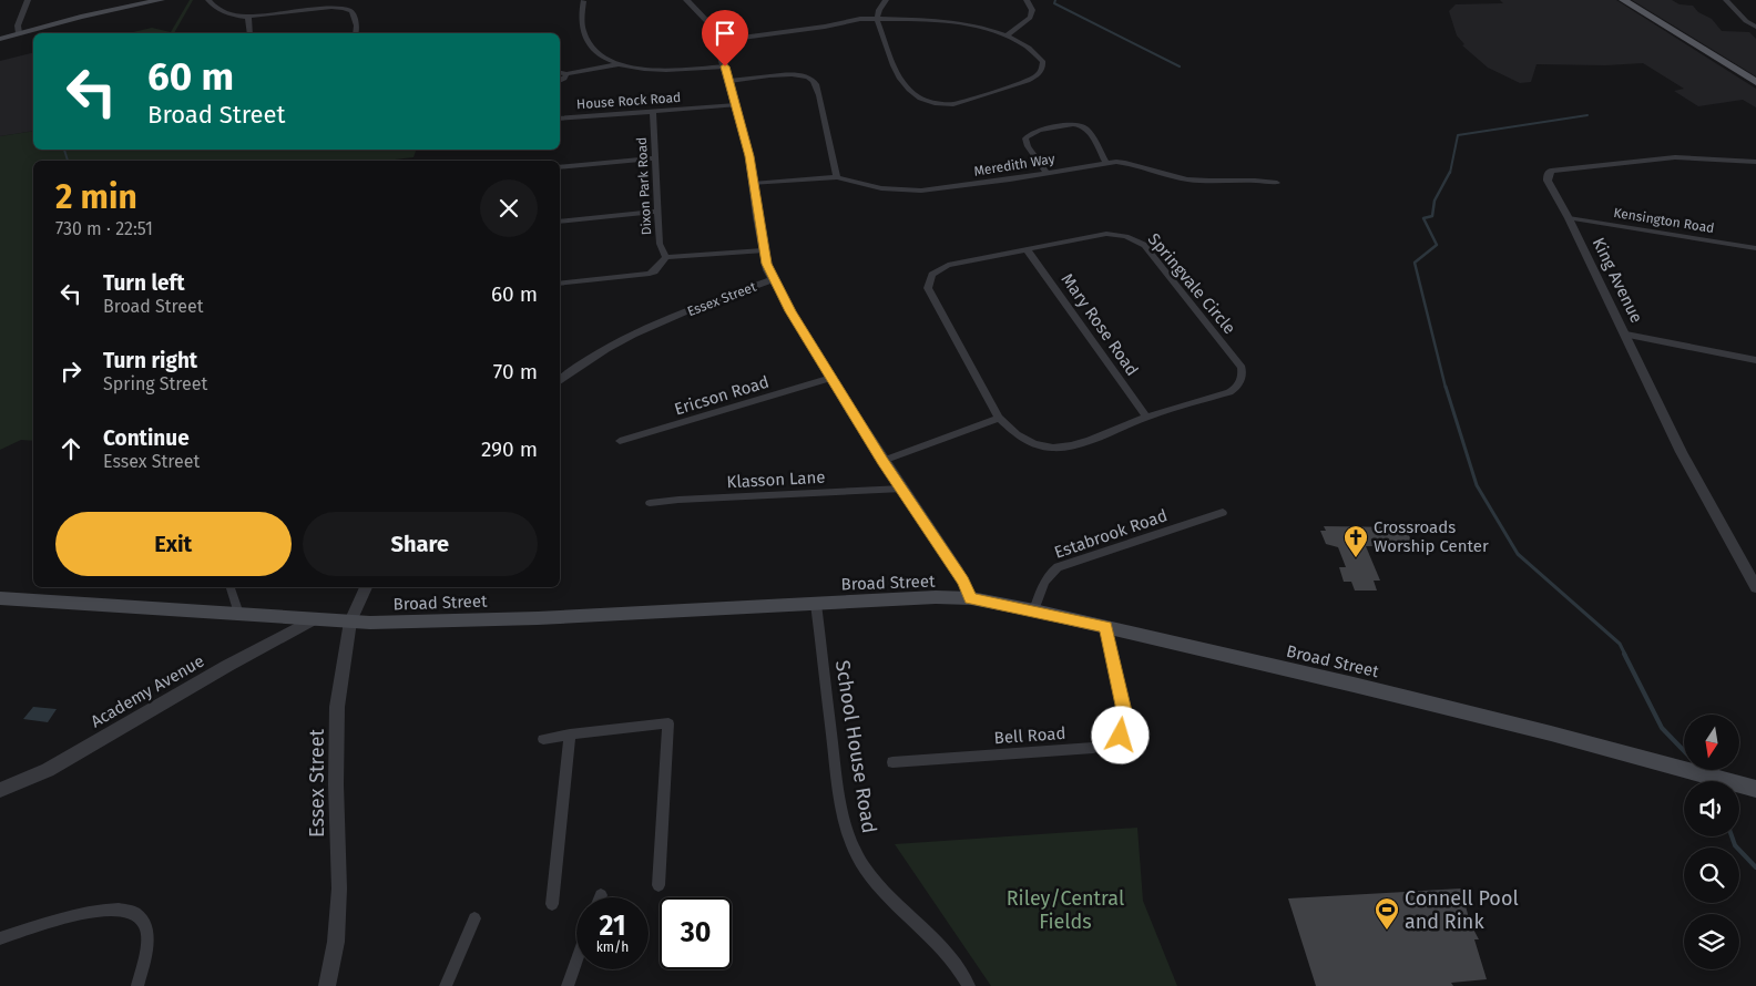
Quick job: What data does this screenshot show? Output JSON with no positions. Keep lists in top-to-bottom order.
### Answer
{
  "streets": {
    "main road": ["Broad Street"],
    "street": [
      "House Rock Road",
      "Meredith Way",
      "Dixon Park Road",
      "Kensington Road",
      "King Avenue",
      "Springvale Circle",
      "Essex Street",
      "Mary Rose Road",
      "Ericson Road",
      "Klasson Lane",
      "Estabrook Road",
      "Academy Avenue",
      "Bell Road",
      "School House Road"
    ]
  },
  "crossings": [
    ["House Rock Road", "Dixon Park Road"],
    ["House Rock Road", "Essex Street"],
    ["Meredith Way", "Essex Street"],
    ["Kensington Road", "King Avenue"],
    ["Springvale Circle", "Mary Rose Road"],
    ["Essex Street", "Broad Street"],
    ["Estabrook Road", "Broad Street"],
    ["Broad Street", "Academy Avenue"],
    ["Broad Street", "Bell Road"],
    ["Broad Street", "School House Road"]
  ],
  "parks": ["Riley/Central Fields"],
  "places": {
    "church": ["Crossroads Worship Center"],
    "sports": ["Connell Pool and Rink"]
  },
  "north": "bottom",
  "page": {
    "turn": ["60 m", "Broad Street"],
    "heading": ["2 min", "730 m · 22:51"],
    "list": [
      {
        "name": "Turn left",
        "note": "Broad Street",
        "value": "60 m"
      },
      {
        "name": "Turn right",
        "note": "Spring Street",
        "value": "70 m"
      },
      {
        "name": "Continue",
        "note": "Essex Street",
        "value": "290 m"
      }
    ],
    "buttons": ["Exit", "Share"],
    "speed": "21 km/h",
    "limit": "30"
  }
}
